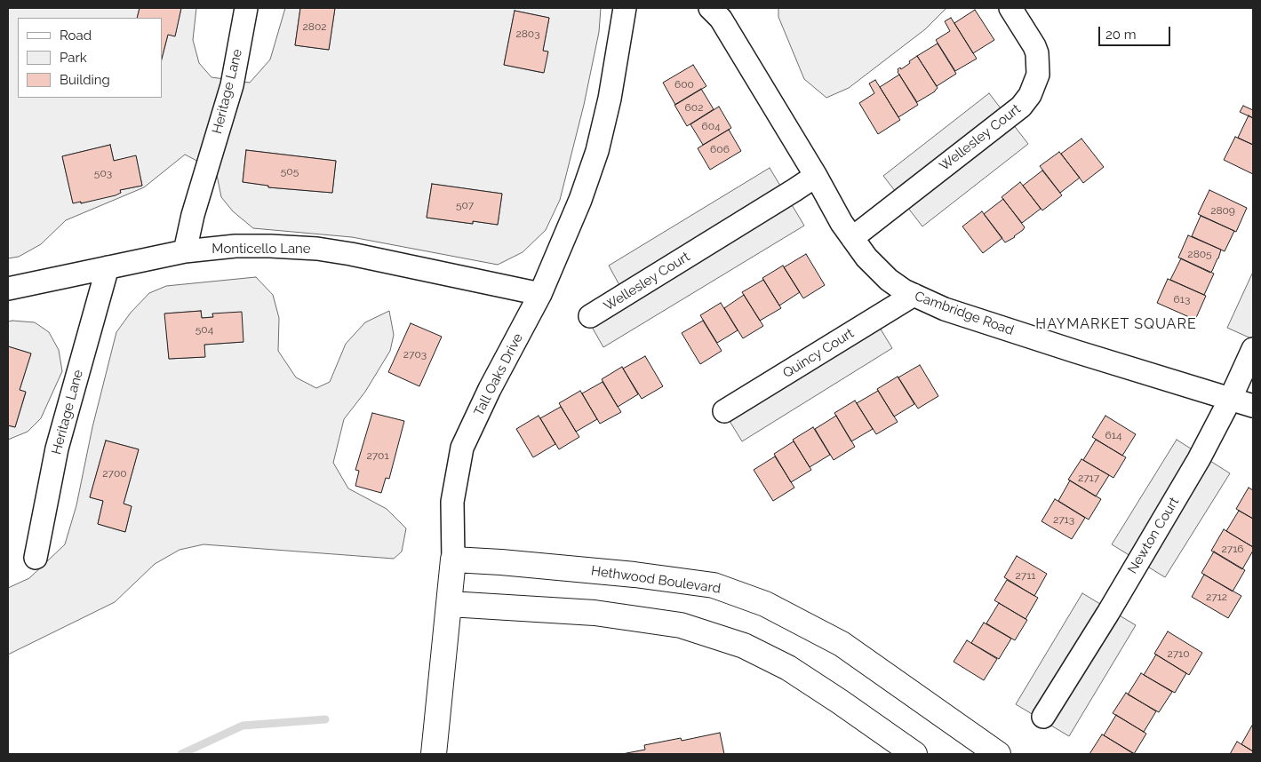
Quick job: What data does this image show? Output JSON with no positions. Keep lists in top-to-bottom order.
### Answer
{
  "streets": {
    "street": [
      "Heritage Lane",
      "Wellesley Court",
      "Monticello Lane",
      "Cambridge Road",
      "Quincy Court",
      "Tall Oaks Drive",
      "Newton Court",
      "Hethwood Boulevard"
    ]
  },
  "crossings": [
    ["Heritage Lane", "Monticello Lane"],
    ["Wellesley Court", "Cambridge Road"],
    ["Monticello Lane", "Tall Oaks Drive"],
    ["Cambridge Road", "Quincy Court"],
    ["Cambridge Road", "Newton Court"],
    ["Tall Oaks Drive", "Hethwood Boulevard"]
  ],
  "districts": ["HAYMARKET SQUARE"],
  "house_numbers": [
    "2802",
    "2803",
    "600",
    "602",
    "604",
    "606",
    "505",
    "503",
    "507",
    "2809",
    "2805",
    "613",
    "504",
    "2703",
    "614",
    "2701",
    "2700",
    "2717",
    "2713",
    "2716",
    "2711",
    "2712",
    "2710"
  ],
  "legend": ["Road", "Park", "Building"],
  "scale_bar": "20 m"
}
